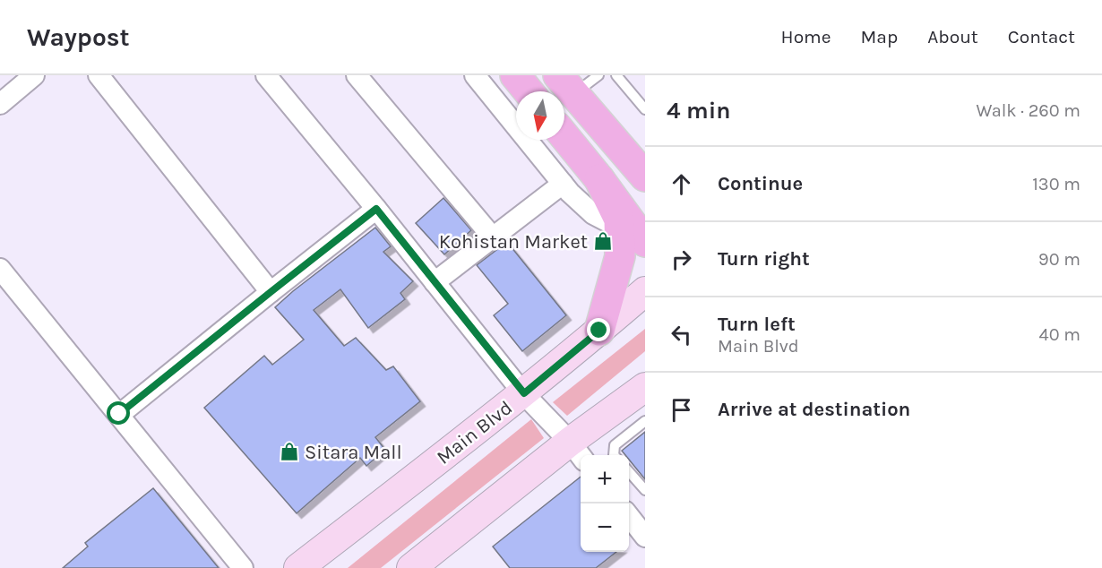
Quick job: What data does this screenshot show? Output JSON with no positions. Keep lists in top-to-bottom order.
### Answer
{
  "streets": {
    "main road": ["Main Blvd"]
  },
  "places": {
    "shop": ["Kohistan Market", "Sitara Mall"]
  },
  "north": "bottom",
  "page": {
    "header": "Waypost",
    "nav": [
      "Home",
      "Map",
      "About",
      "Contact"
    ],
    "heading": ["4 min", "Walk · 260 m"],
    "list": [
      ["Continue", "130 m"],
      ["Turn right", "90 m"],
      ["Turn left", "Main Blvd", "40 m"],
      "Arrive at destination"
    ],
    "map_buttons": ["+", "−"]
  }
}
